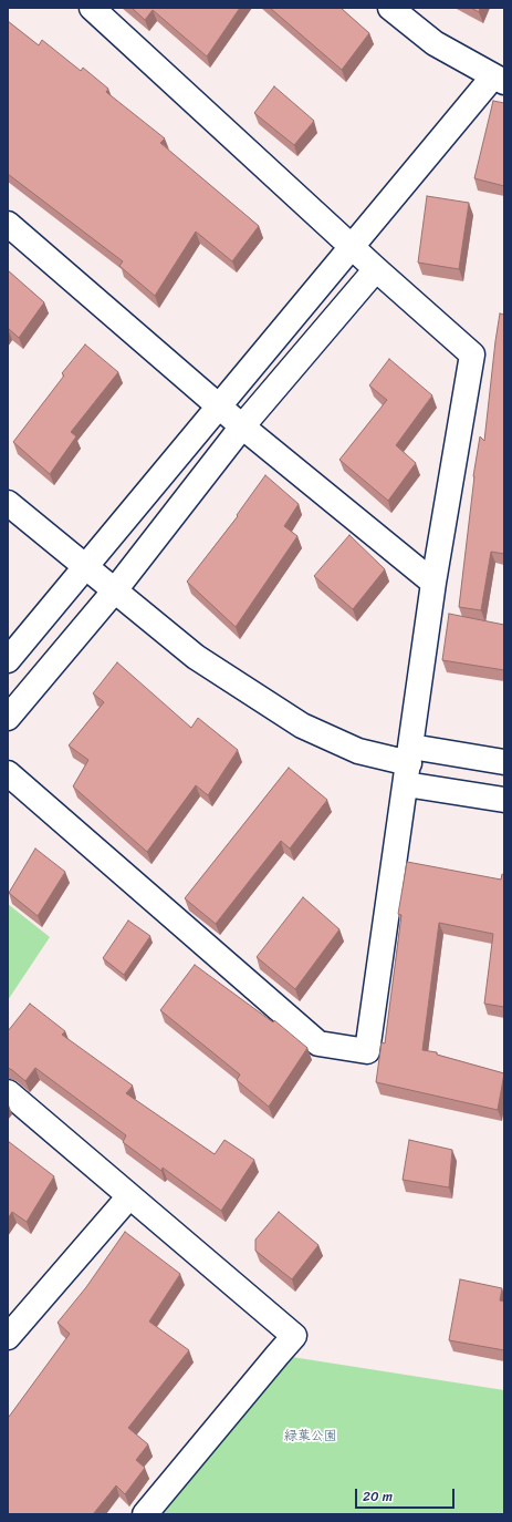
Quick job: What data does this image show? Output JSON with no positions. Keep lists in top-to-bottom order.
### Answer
{
  "parks": ["緑葉公園"],
  "scale_bar": "20 m"
}
